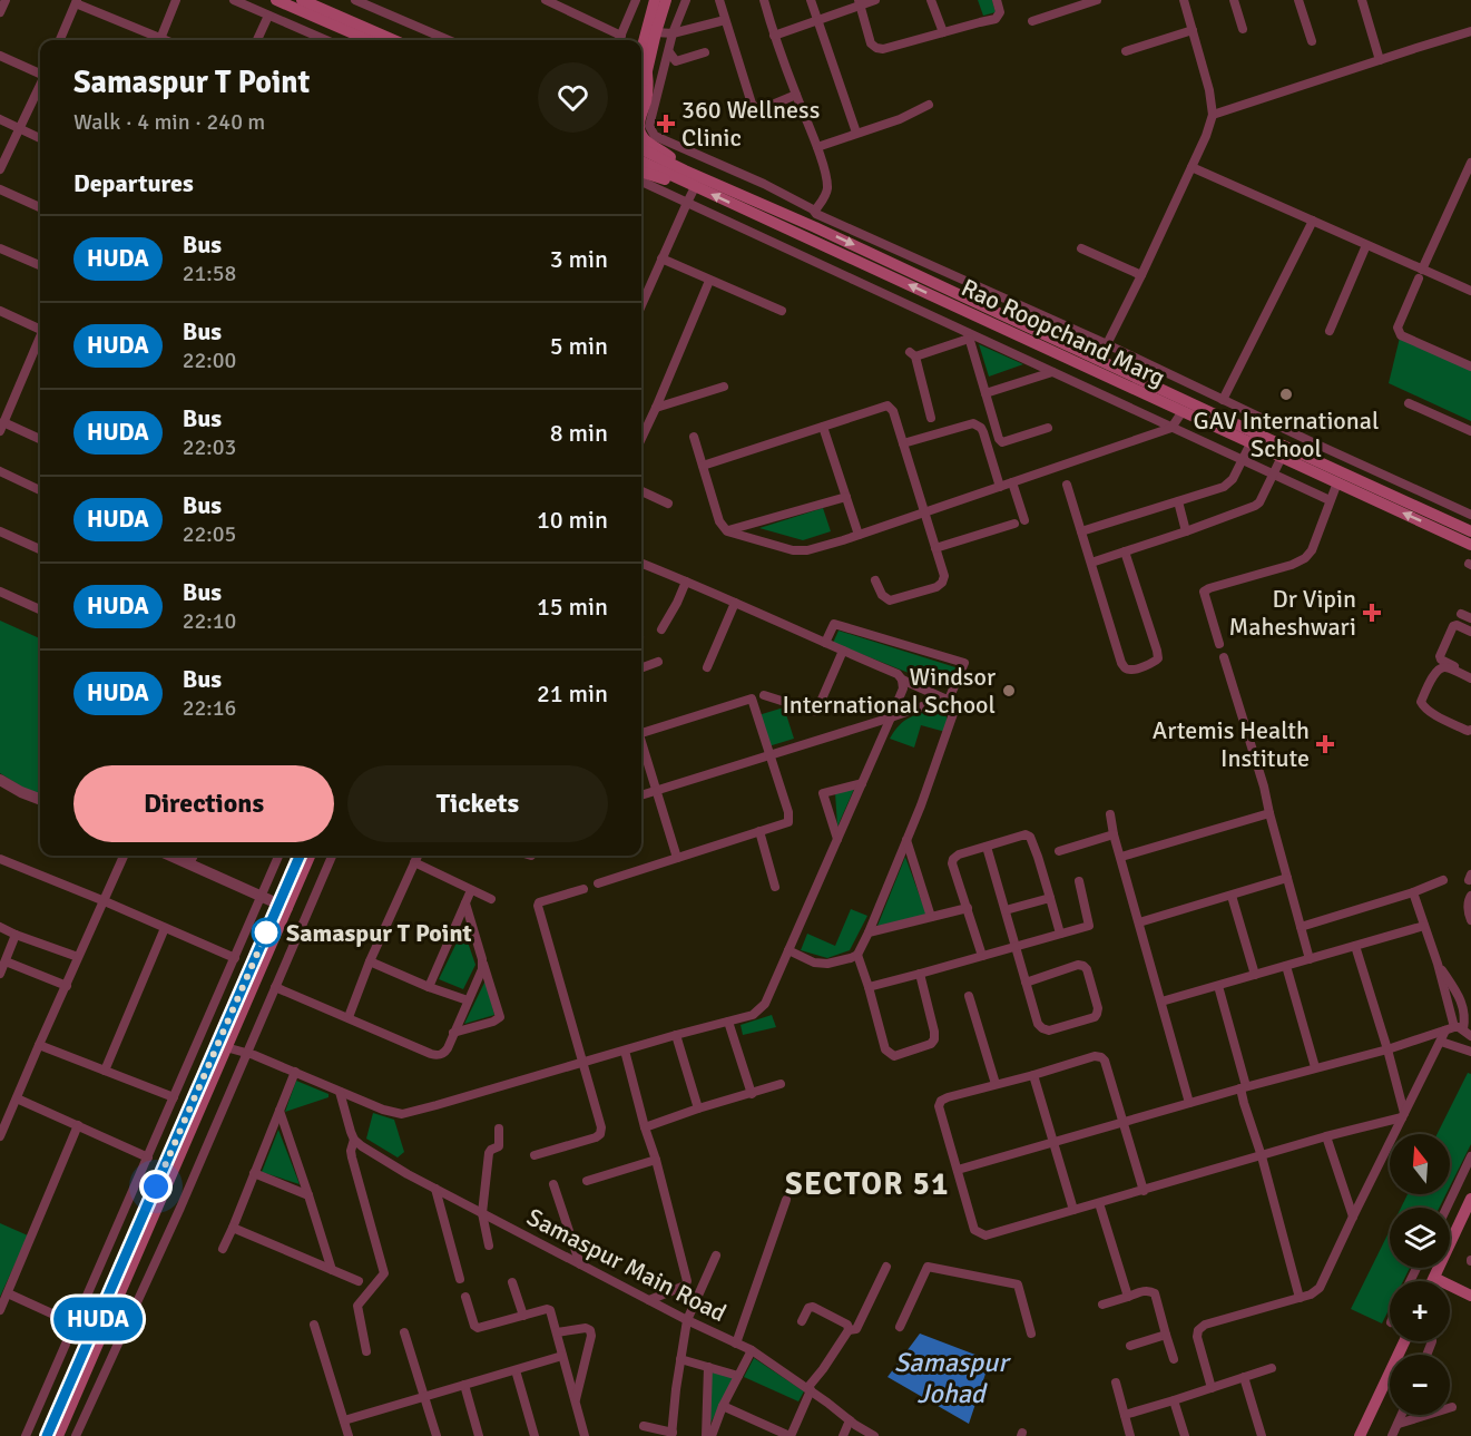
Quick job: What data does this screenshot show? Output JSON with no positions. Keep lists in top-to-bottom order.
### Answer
{
  "streets": {
    "main road": ["Rao Roopchand Marg"],
    "street": ["Samaspur Main Road"]
  },
  "districts": ["SECTOR 51"],
  "water": ["Samaspur Johad"],
  "places": {
    "health": ["360 Wellness Clinic", "Dr Vipin Maheshwari", "Artemis Health Institute"],
    "other": ["GAV International School", "Windsor International School", "Samaspur T Point"]
  },
  "lines": ["bus line HUDA"],
  "north": "top",
  "page": {
    "on_map": "HUDA",
    "heading": [
      ["Samaspur T Point", "Walk · 4 min · 240 m"],
      "Departures"
    ],
    "list": [
      {
        "mark": "HUDA",
        "name": "Bus",
        "note": "21:58",
        "value": "3 min"
      },
      {
        "mark": "HUDA",
        "name": "Bus",
        "note": "22:00",
        "value": "5 min"
      },
      {
        "mark": "HUDA",
        "name": "Bus",
        "note": "22:03",
        "value": "8 min"
      },
      {
        "mark": "HUDA",
        "name": "Bus",
        "note": "22:05",
        "value": "10 min"
      },
      {
        "mark": "HUDA",
        "name": "Bus",
        "note": "22:10",
        "value": "15 min"
      },
      {
        "mark": "HUDA",
        "name": "Bus",
        "note": "22:16",
        "value": "21 min"
      }
    ],
    "buttons": ["Directions", "Tickets"],
    "map_buttons": ["+", "−"]
  }
}
